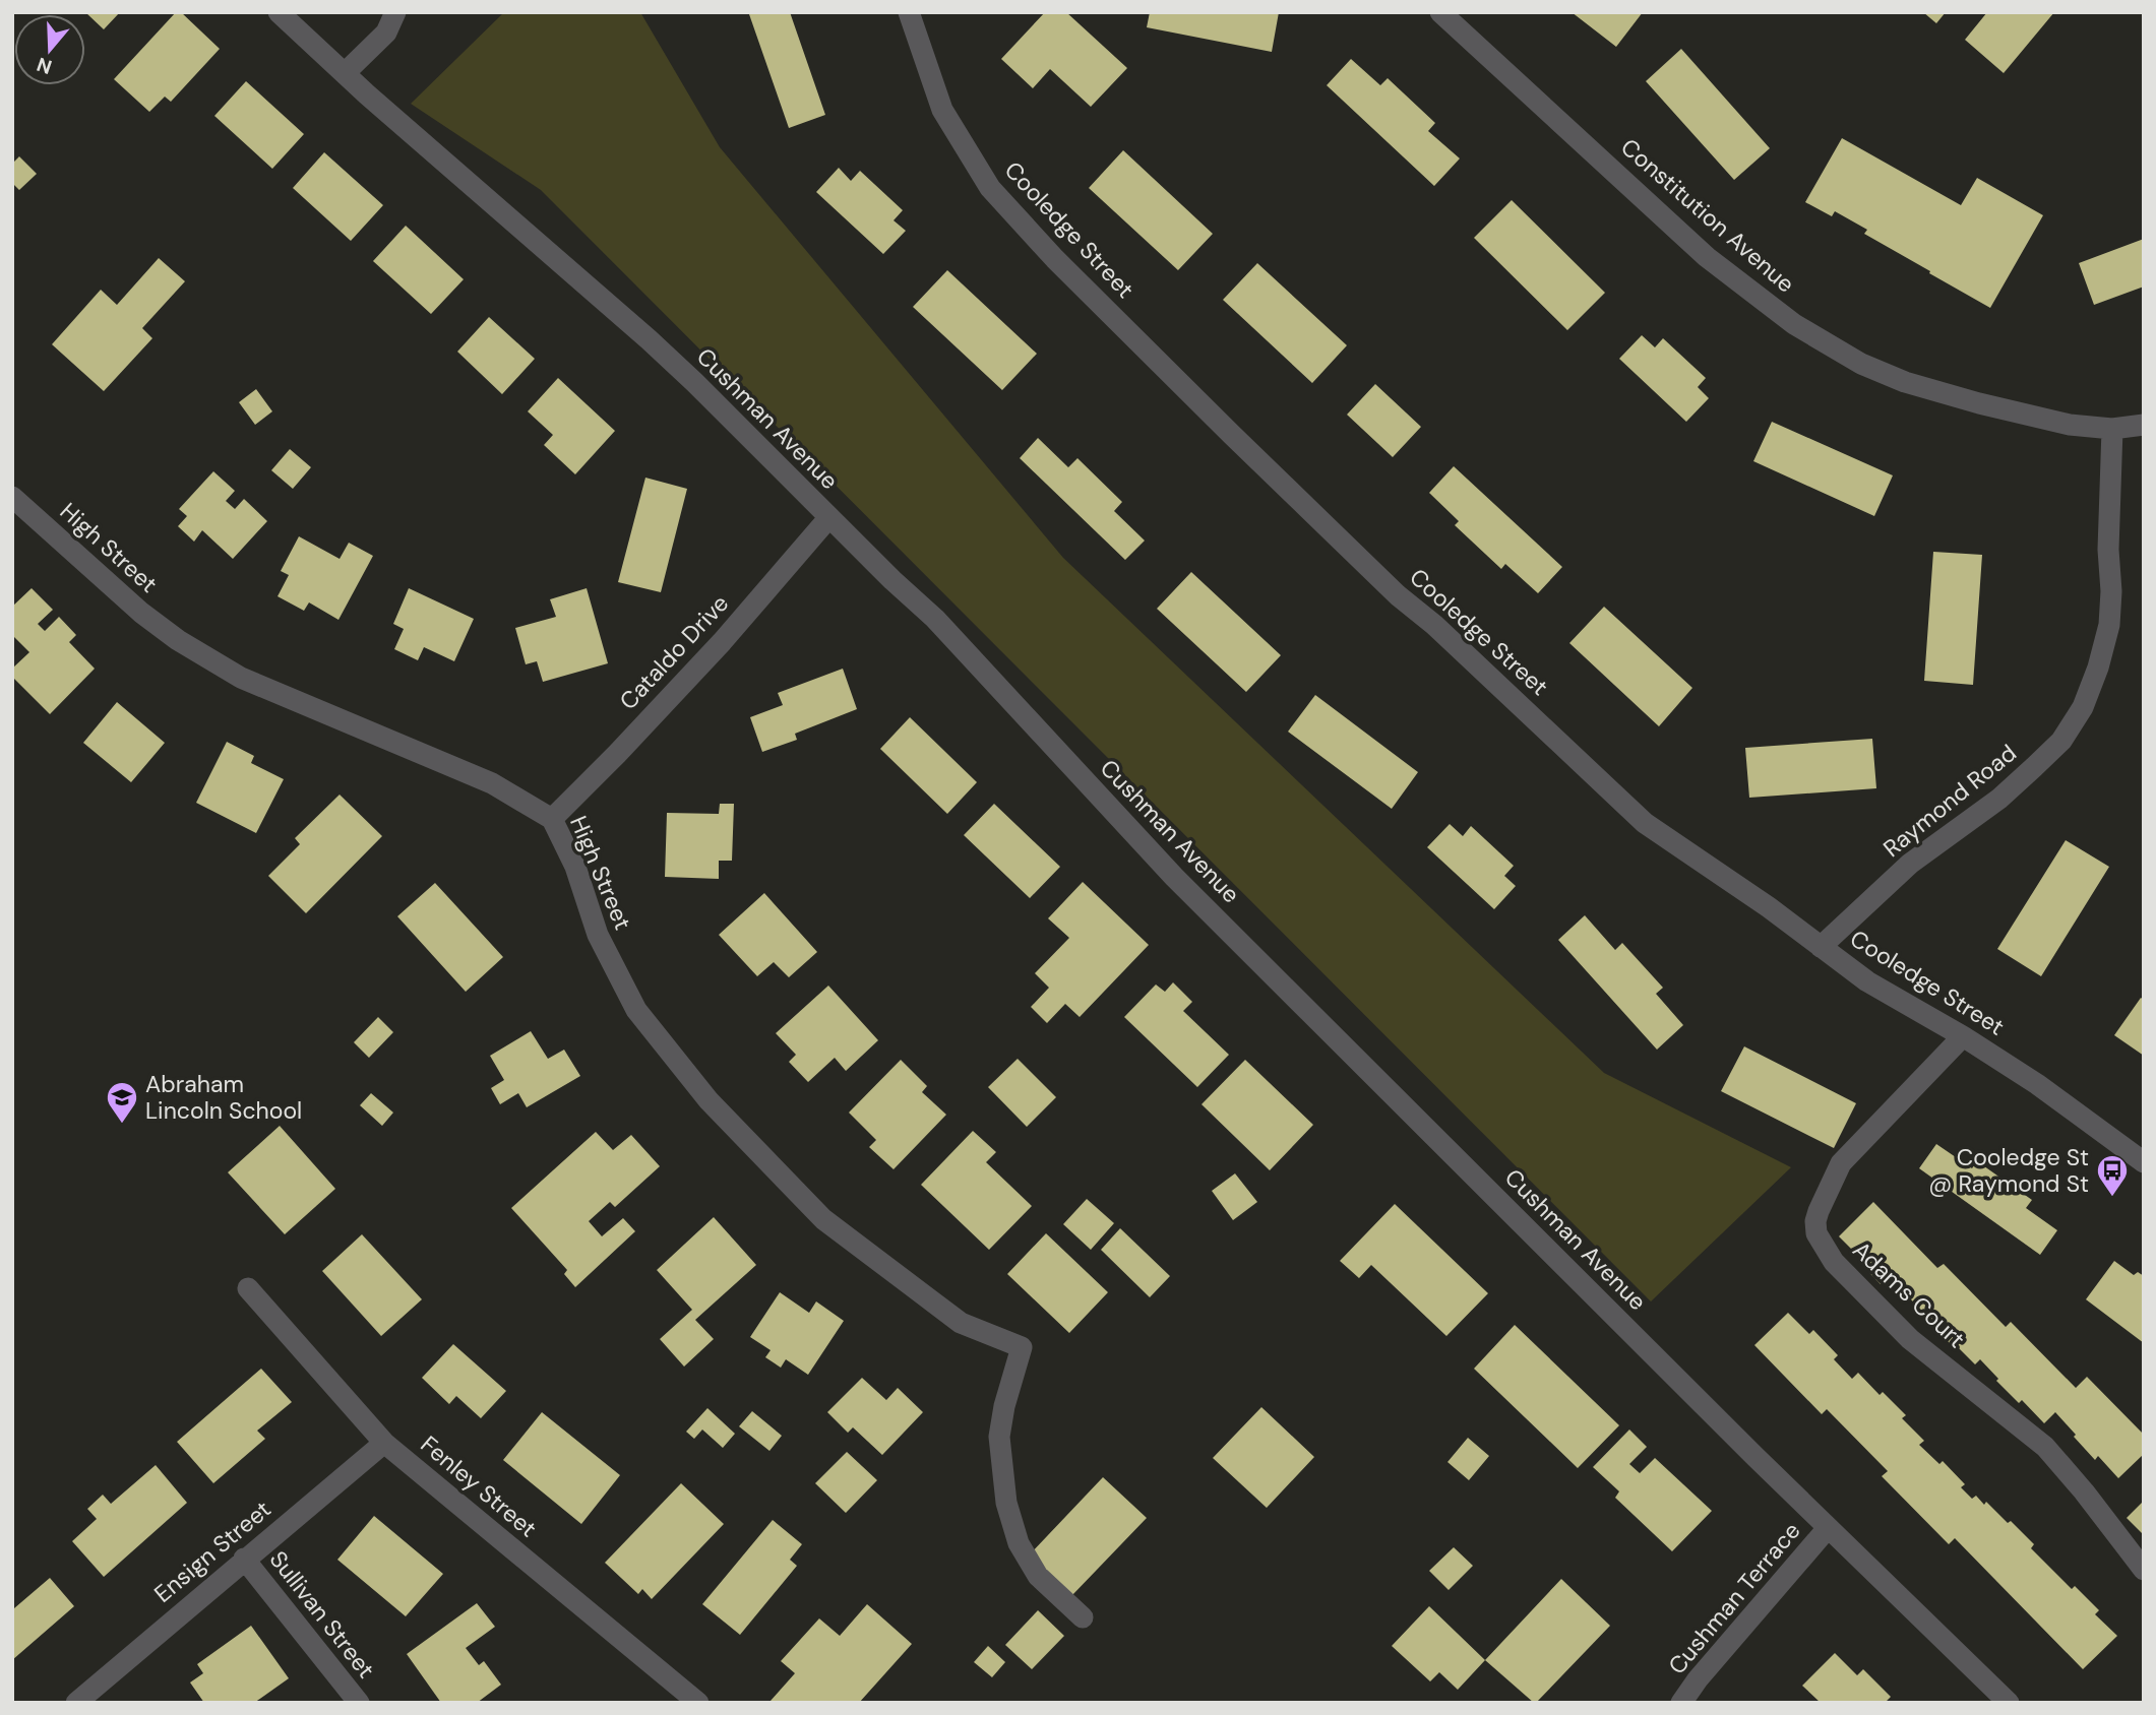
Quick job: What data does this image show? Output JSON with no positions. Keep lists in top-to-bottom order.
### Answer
{
  "streets": {
    "street": [
      "Constitution Avenue",
      "Cooledge Street",
      "Cushman Avenue",
      "High Street",
      "Cataldo Drive",
      "Raymond Road",
      "Adams Court",
      "Fenley Street",
      "Ensign Street",
      "Cushman Terrace",
      "Sullivan Street"
    ]
  },
  "crossings": [
    ["Constitution Avenue", "Raymond Road"],
    ["Cooledge Street", "Raymond Road"],
    ["Cooledge Street", "Adams Court"],
    ["Cushman Avenue", "Cataldo Drive"],
    ["Cushman Avenue", "Cushman Terrace"],
    ["High Street", "Cataldo Drive"],
    ["Fenley Street", "Ensign Street"],
    ["Ensign Street", "Sullivan Street"]
  ],
  "places": {
    "school or university": ["Abraham Lincoln School"],
    "bus stop": ["Cooledge St @ Raymond St"]
  },
  "north": "bottom"
}
